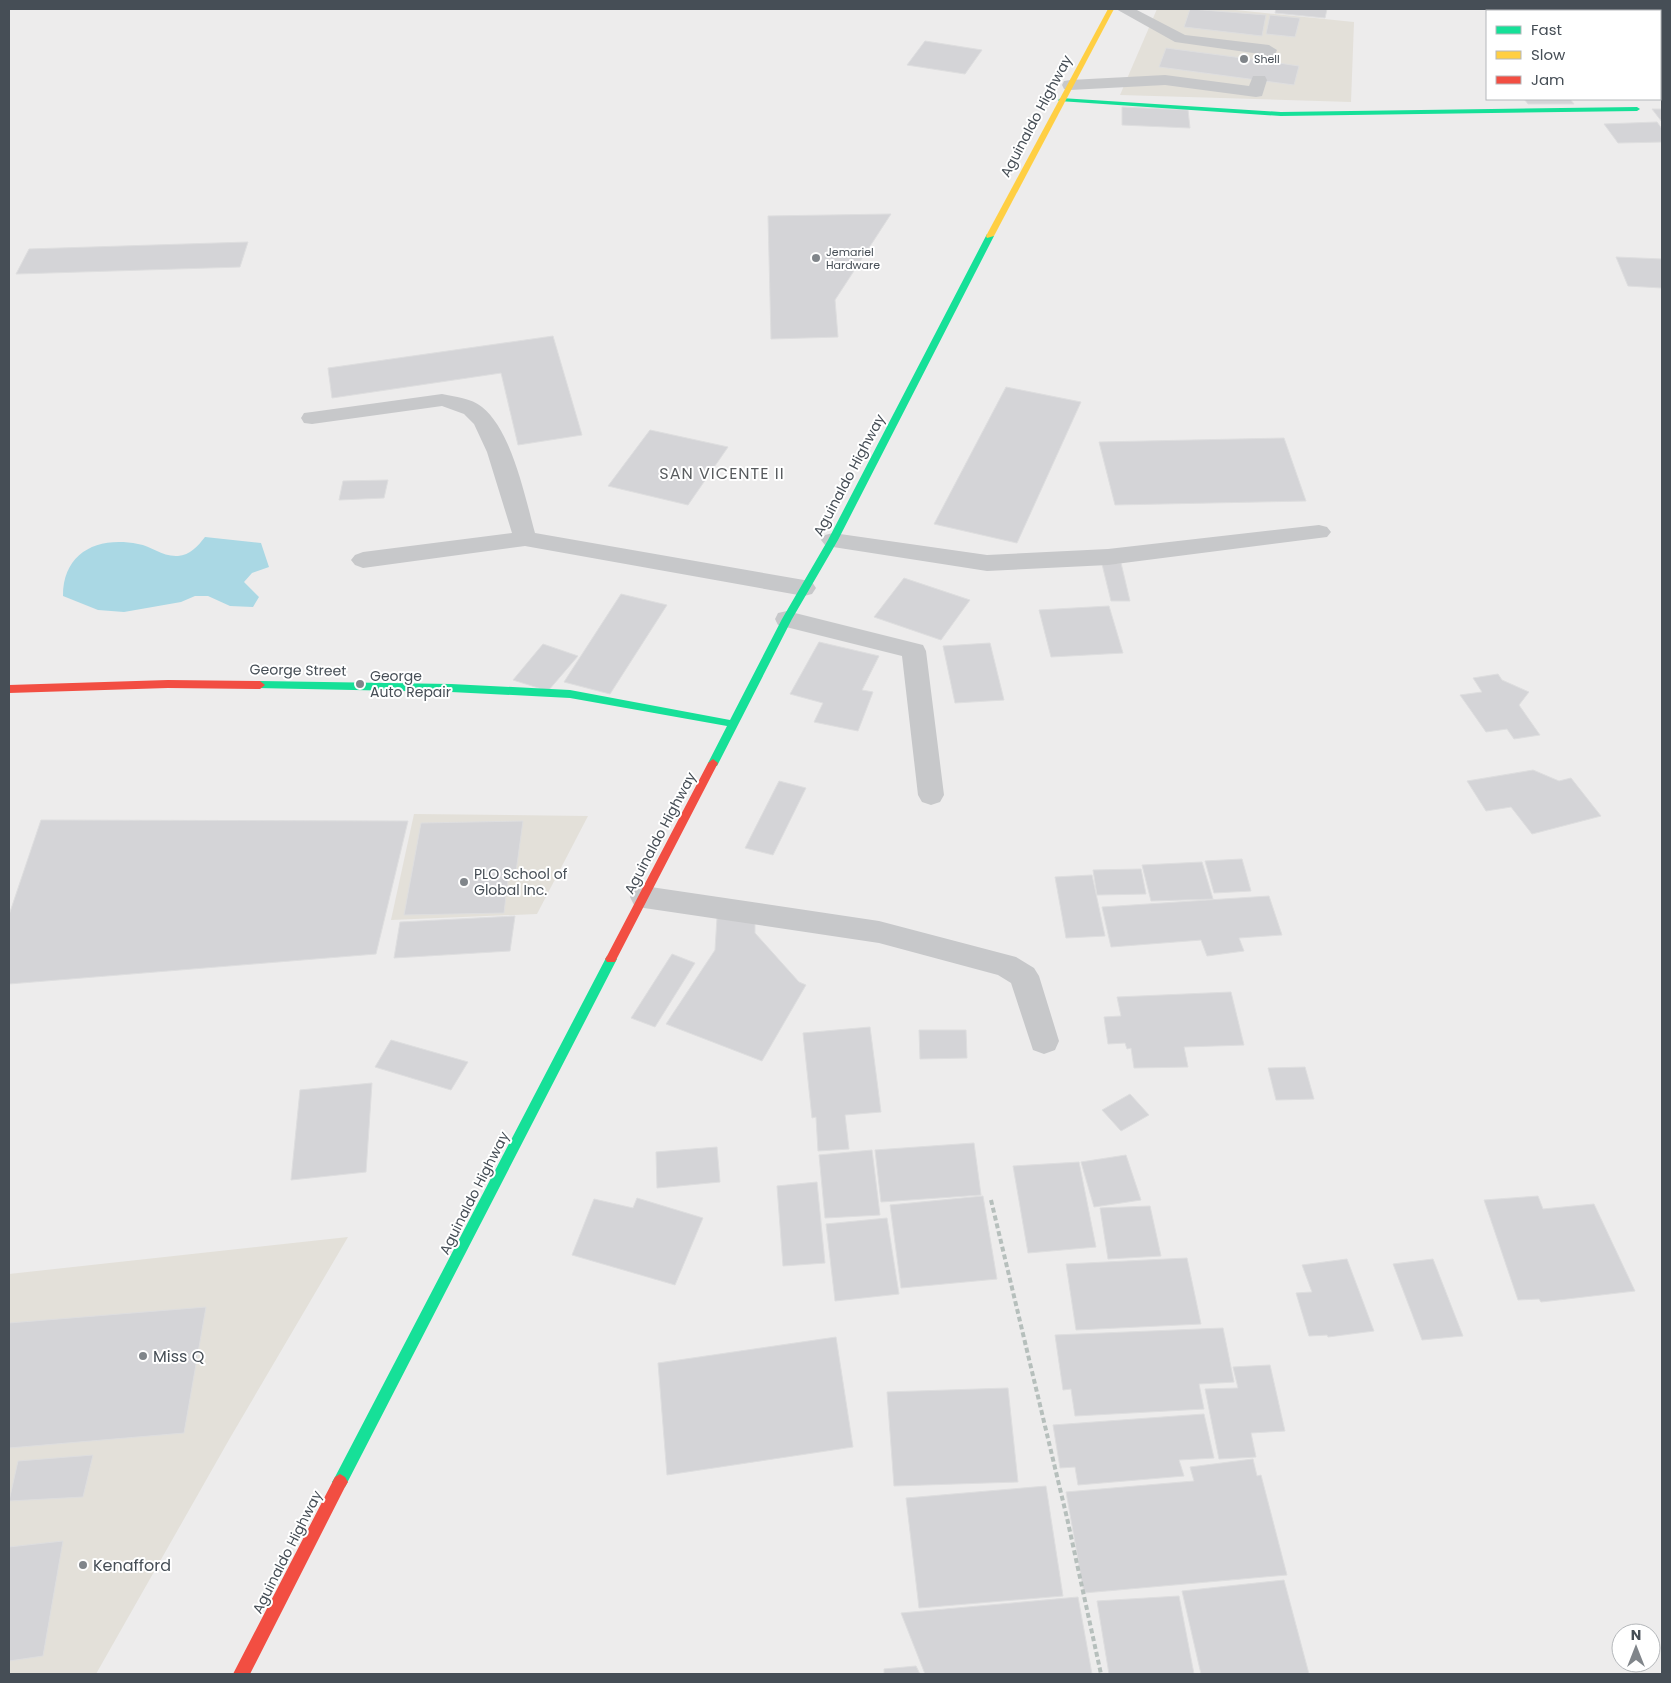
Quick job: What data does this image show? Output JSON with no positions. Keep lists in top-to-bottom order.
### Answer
{
  "streets": {
    "main road": ["Aguinaldo Highway", "George Street"]
  },
  "crossings": [
    ["Aguinaldo Highway", "George Street"]
  ],
  "districts": ["SAN VICENTE II"],
  "places": [
    "Shell",
    "Jemariel Hardware",
    "George Auto Repair",
    "PLO School of Global Inc.",
    "Miss Q",
    "Kenafford"
  ],
  "legend": ["Fast", "Slow", "Jam"],
  "north": "top"
}
